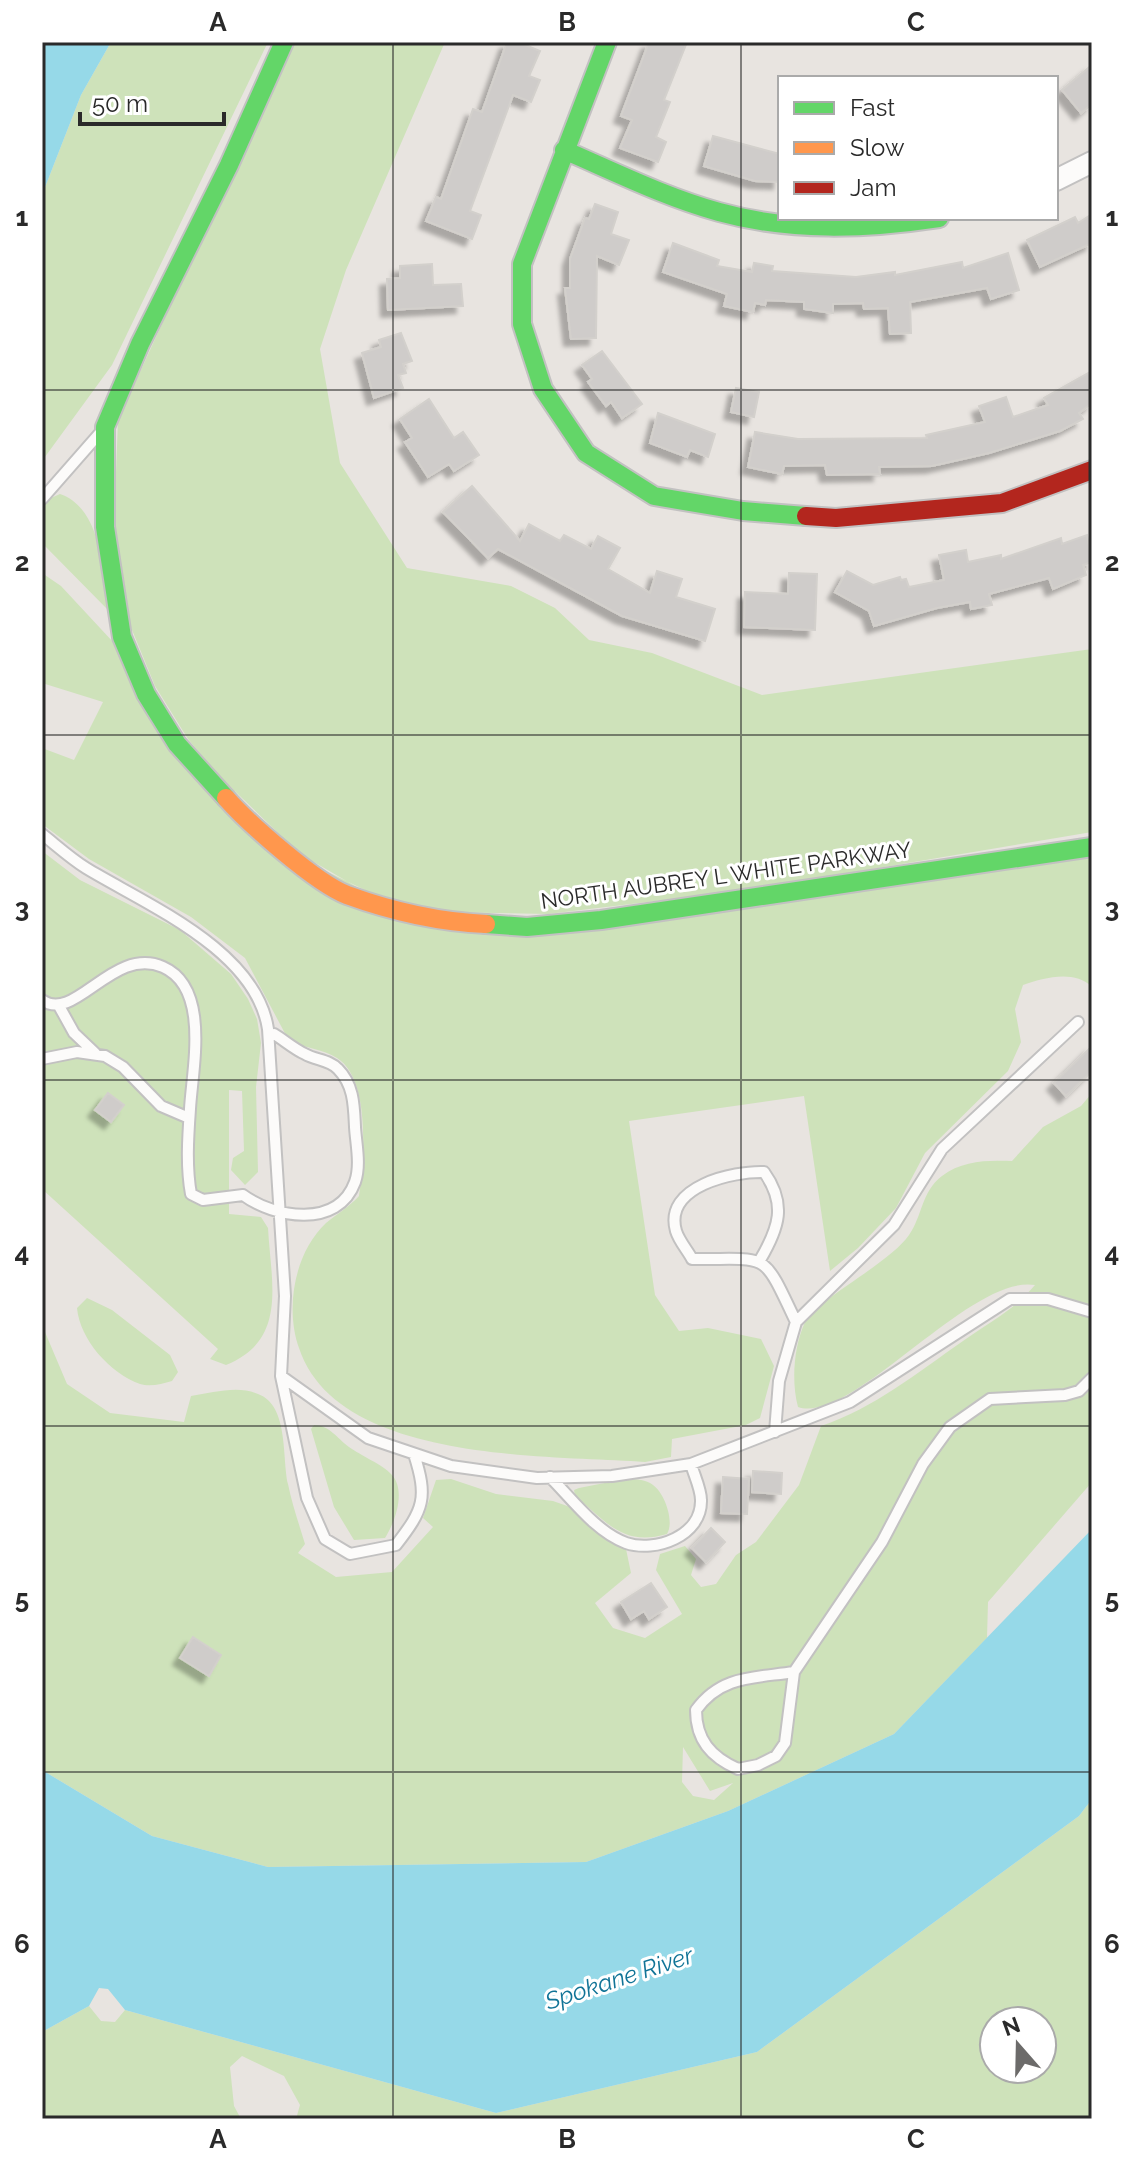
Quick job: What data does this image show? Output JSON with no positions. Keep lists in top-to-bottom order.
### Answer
{
  "streets": {
    "street": ["NORTH AUBREY L WHITE PARKWAY"]
  },
  "water": ["Spokane River"],
  "legend": ["Fast", "Slow", "Jam"],
  "scale_bar": "50 m",
  "north": "top",
  "grid": {
    "columns": ["A", "B", "C"],
    "rows": [
      "1",
      "2",
      "3",
      "4",
      "5",
      "6"
    ]
  }
}
